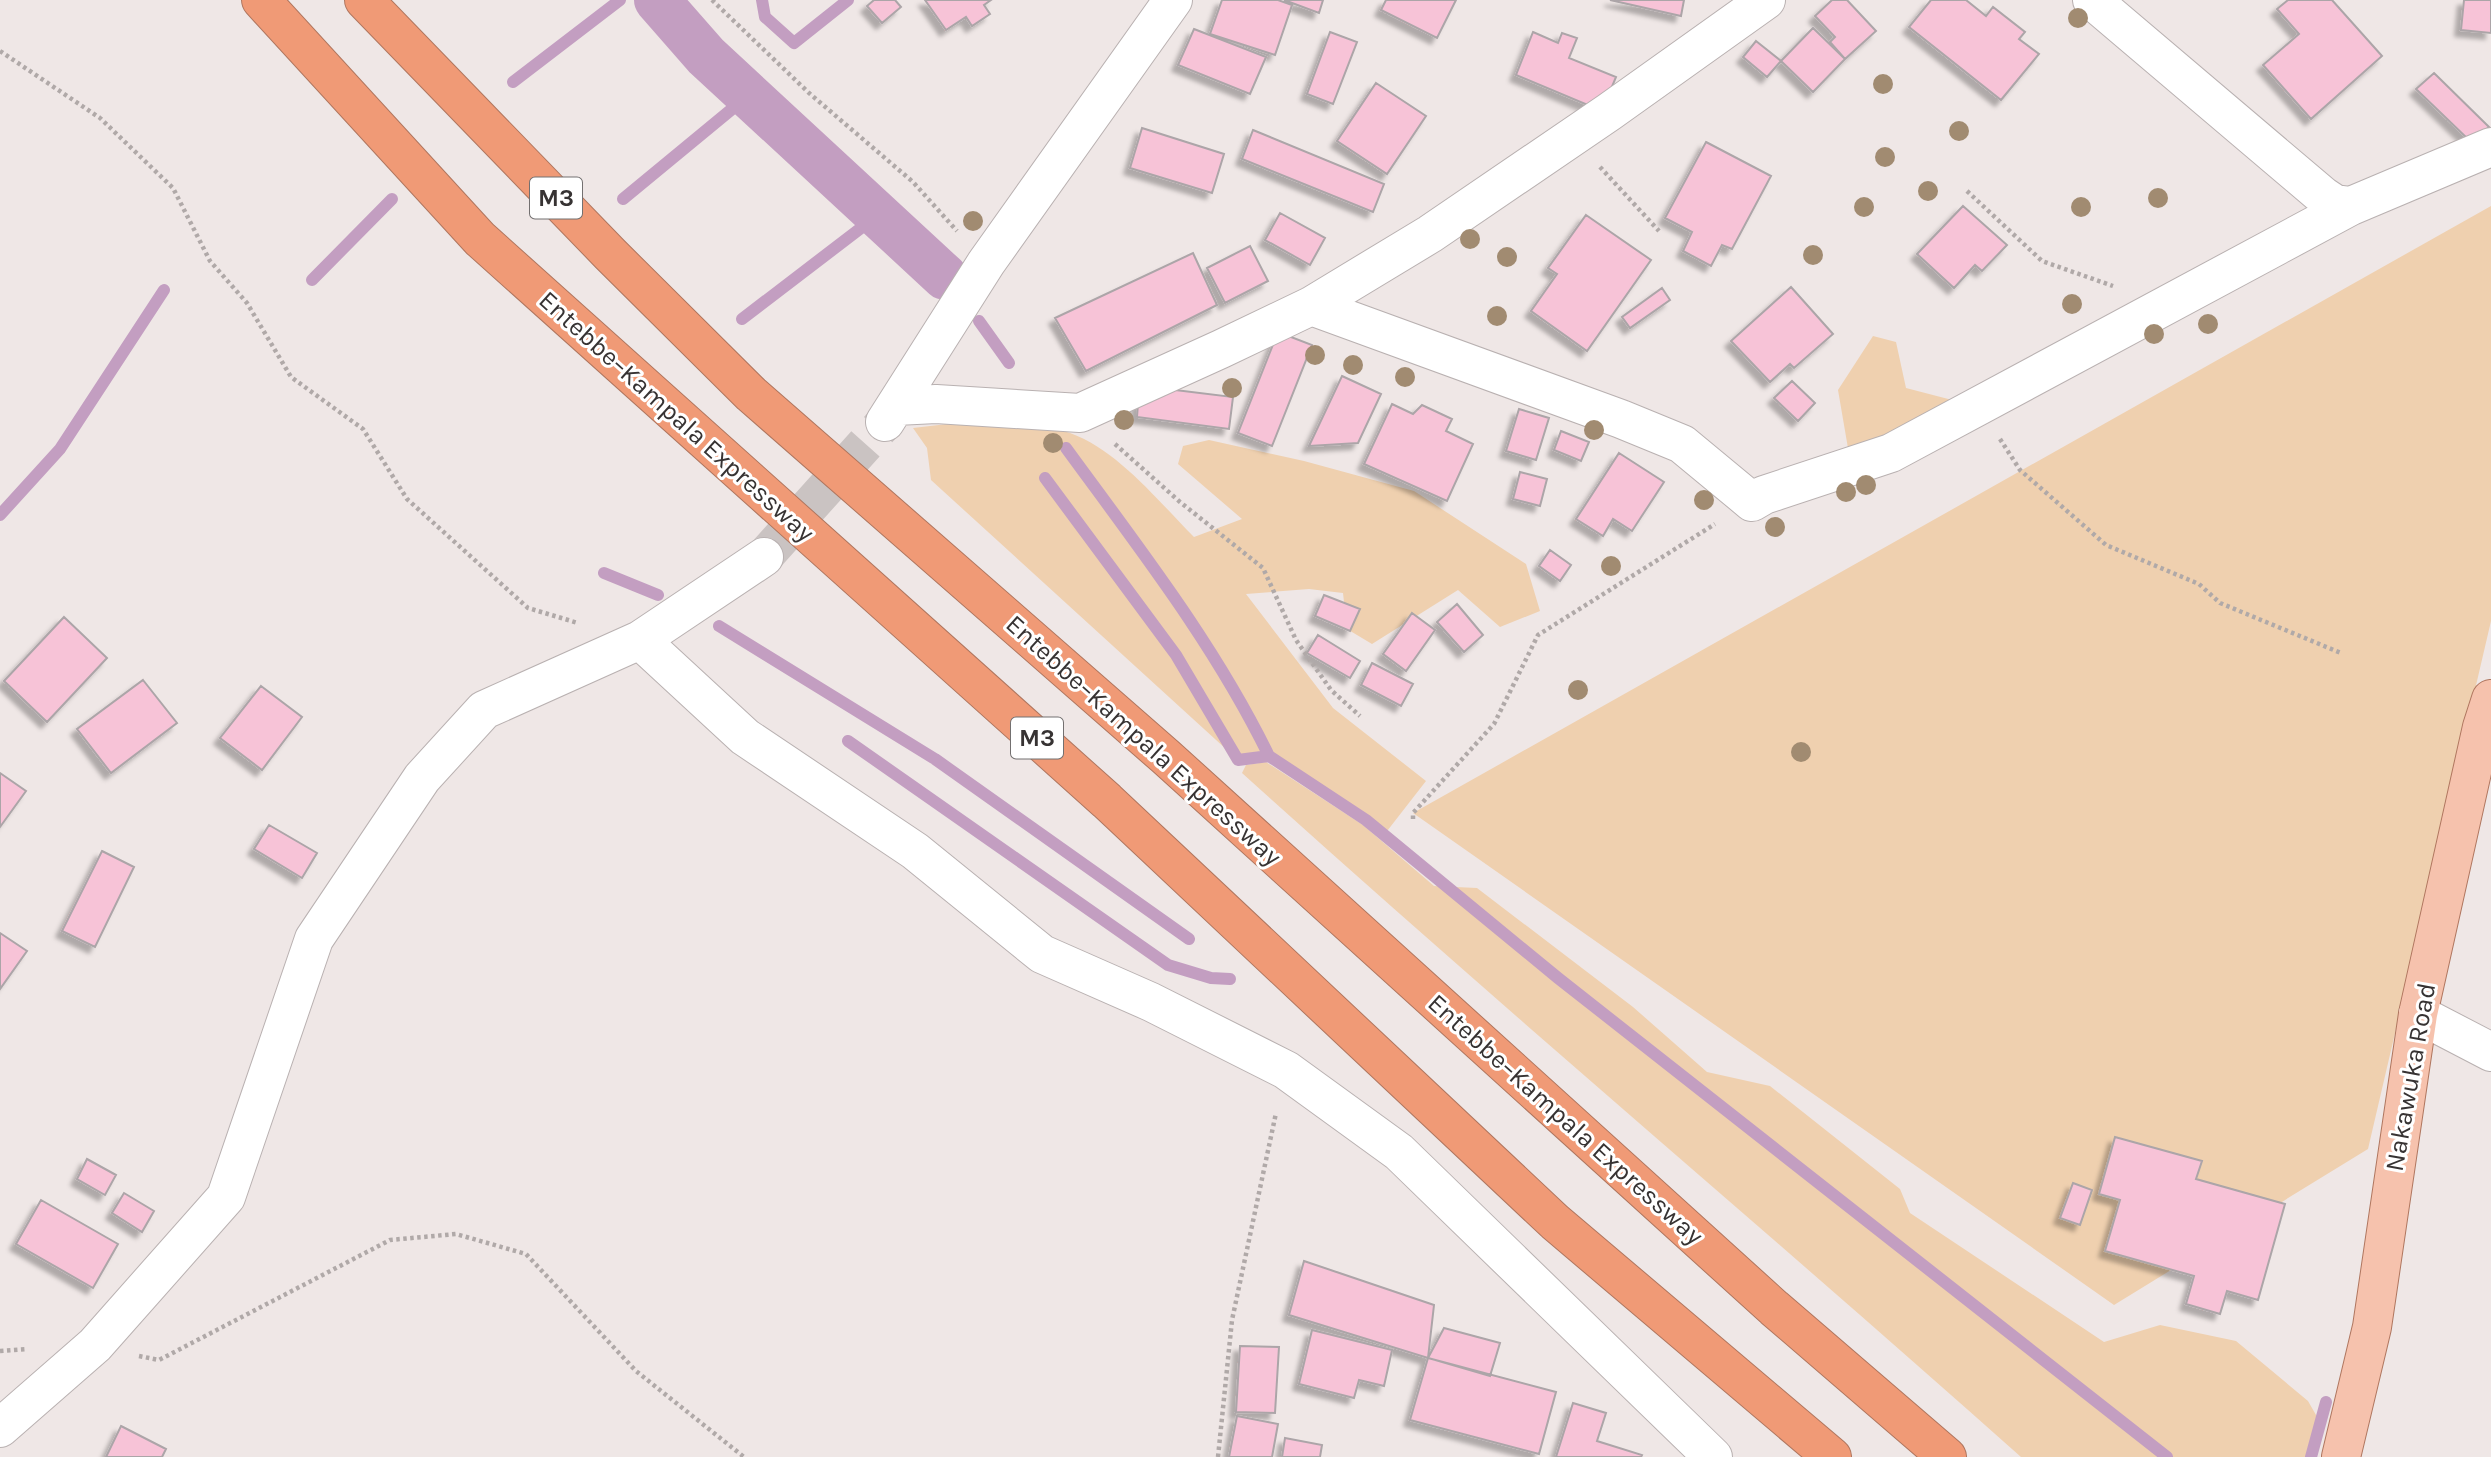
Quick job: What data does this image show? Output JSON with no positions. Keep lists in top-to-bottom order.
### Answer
{
  "streets": {
    "highway": ["M3", "Entebbe–Kampala Expressway"],
    "main road": ["Nakawuka Road"]
  }
}
